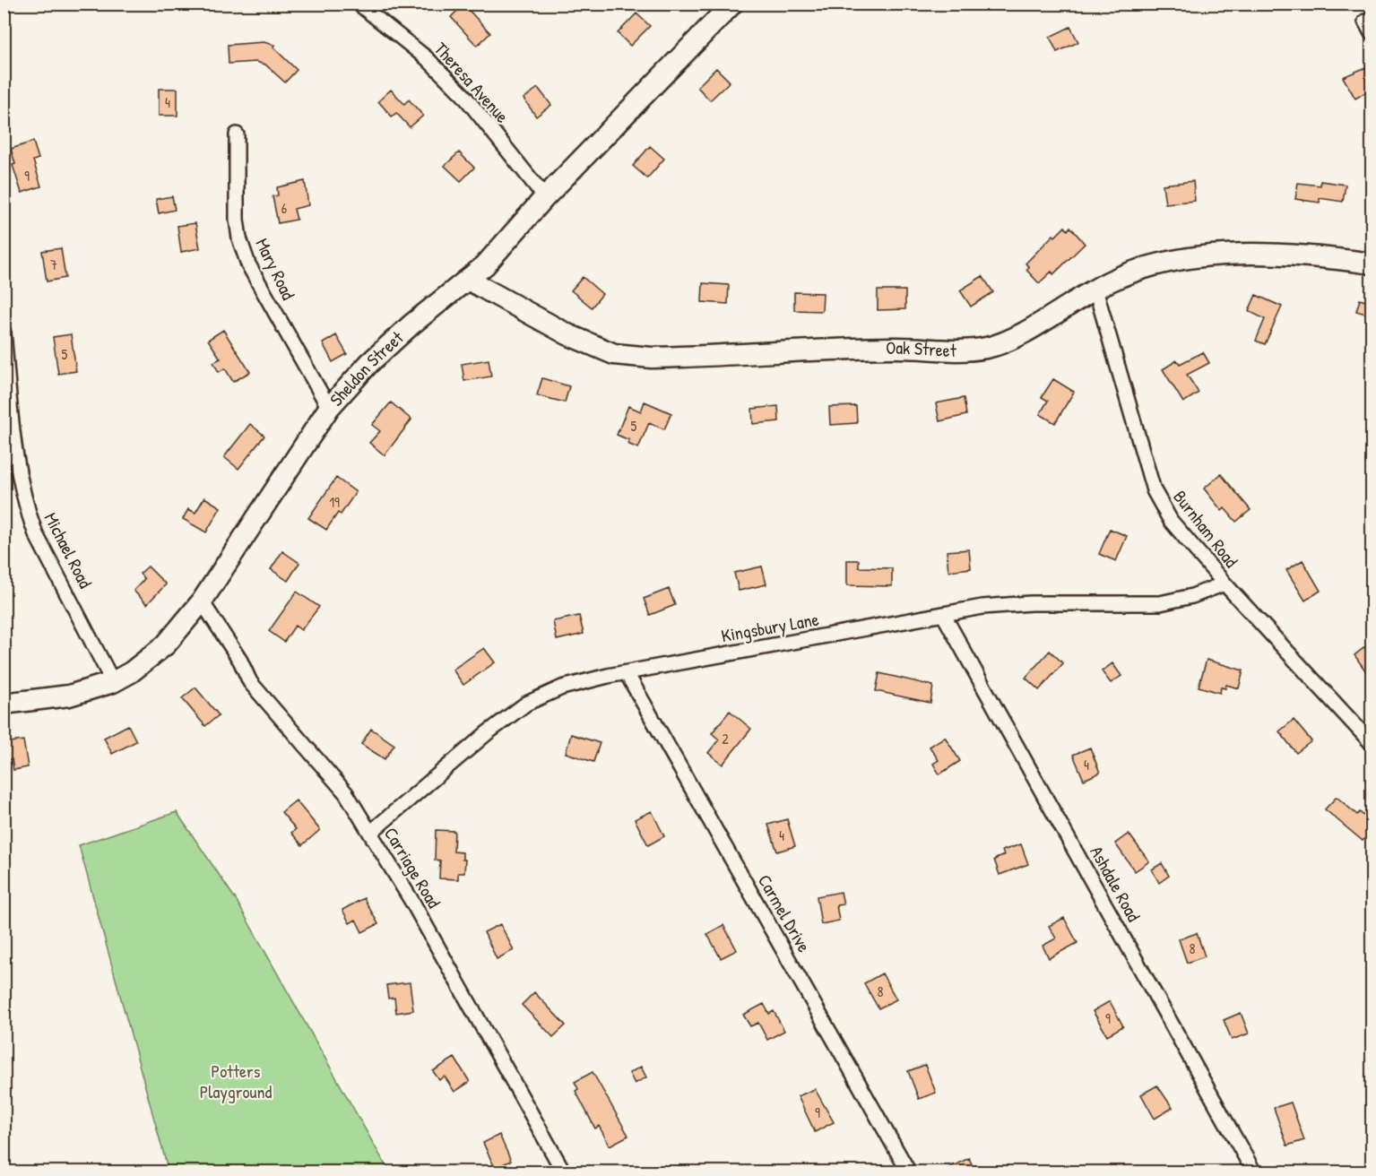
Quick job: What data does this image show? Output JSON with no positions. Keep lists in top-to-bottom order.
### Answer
{
  "streets": {
    "street": [
      "Theresa Avenue",
      "Mary Road",
      "Oak Street",
      "Sheldon Street",
      "Burnham Road",
      "Michael Road",
      "Kingsbury Lane",
      "Carriage Road",
      "Ashdale Road",
      "Carmel Drive"
    ]
  },
  "crossings": [
    ["Theresa Avenue", "Sheldon Street"],
    ["Mary Road", "Sheldon Street"],
    ["Oak Street", "Sheldon Street"],
    ["Oak Street", "Burnham Road"],
    ["Sheldon Street", "Michael Road"],
    ["Sheldon Street", "Carriage Road"],
    ["Burnham Road", "Kingsbury Lane"],
    ["Kingsbury Lane", "Carriage Road"],
    ["Kingsbury Lane", "Ashdale Road"],
    ["Kingsbury Lane", "Carmel Drive"]
  ],
  "parks": ["Potters Playground"],
  "house_numbers": [
    "4",
    "9",
    "6",
    "7",
    "5",
    "5",
    "19",
    "2",
    "4",
    "4",
    "8",
    "8",
    "9",
    "9"
  ]
}
